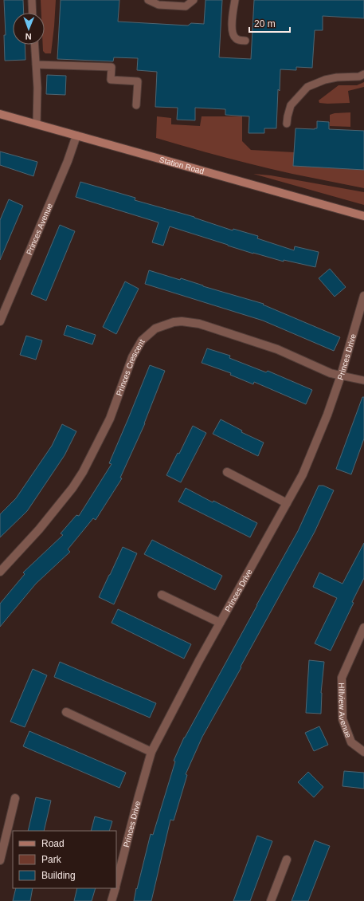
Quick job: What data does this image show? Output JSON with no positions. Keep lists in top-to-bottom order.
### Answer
{
  "streets": {
    "main road": ["Station Road"],
    "street": [
      "Princes Avenue",
      "Princes Drive",
      "Princes Crescent",
      "Hillview Avenue"
    ]
  },
  "crossings": [
    ["Station Road", "Princes Avenue"],
    ["Princes Drive", "Princes Crescent"]
  ],
  "legend": ["Road", "Park", "Building"],
  "scale_bar": "20 m",
  "north": "bottom"
}
